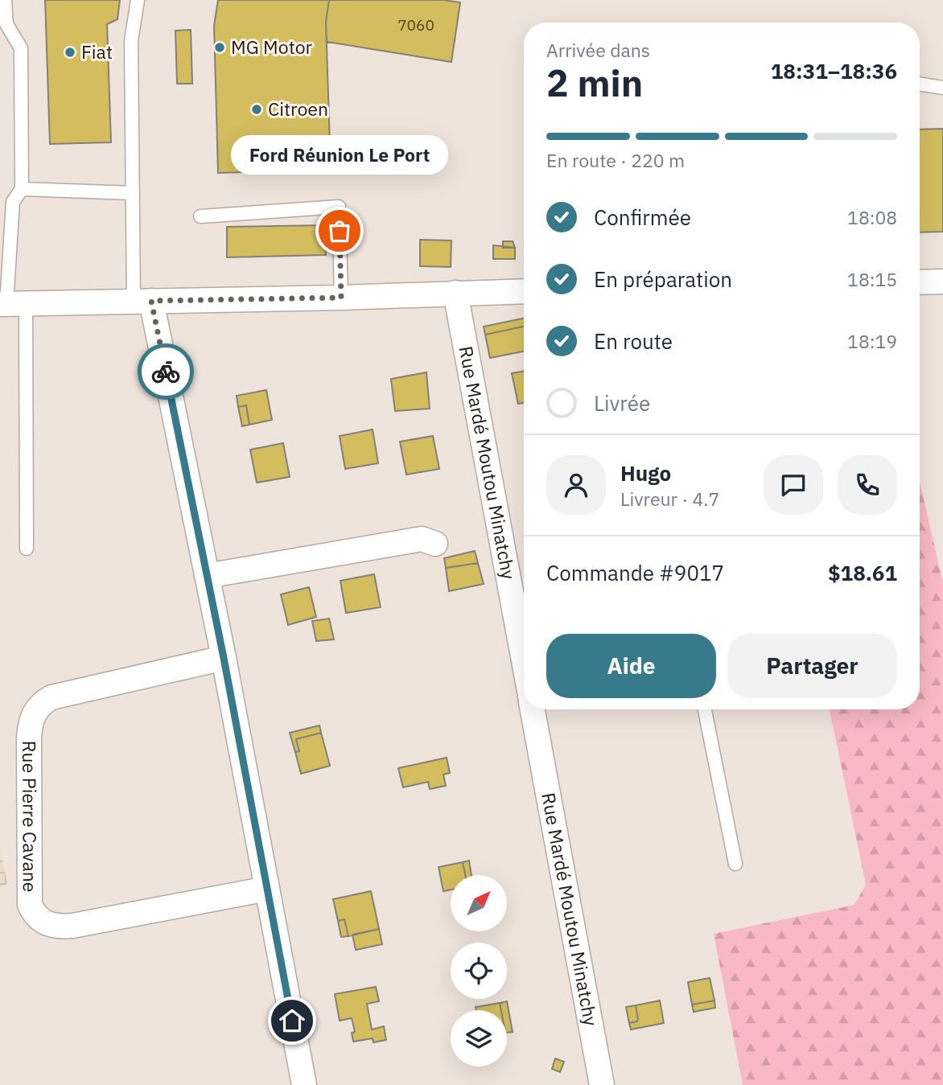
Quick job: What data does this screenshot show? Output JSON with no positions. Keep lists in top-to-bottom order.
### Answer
{
  "streets": {
    "street": ["Rue Mardé Moutou Minatchy", "Rue Pierre Cavane"]
  },
  "places": [
    "MG Motor",
    "Fiat",
    "Citroen",
    "Ford Réunion Le Port"
  ],
  "house_numbers": ["7060"],
  "north": "top right",
  "page": {
    "heading": ["2 min", "Arrivée dans", "18:31–18:36"],
    "panel": [
      "Hugo",
      "Livreur · 4.7",
      "Commande #9017",
      "$18.61"
    ],
    "bar": "En route · 220 m",
    "bubble": "Ford Réunion Le Port",
    "list": [
      ["Confirmée", "18:08"],
      ["En préparation", "18:15"],
      ["En route", "18:19"],
      "Livrée"
    ],
    "buttons": ["Aide", "Partager"]
  }
}
